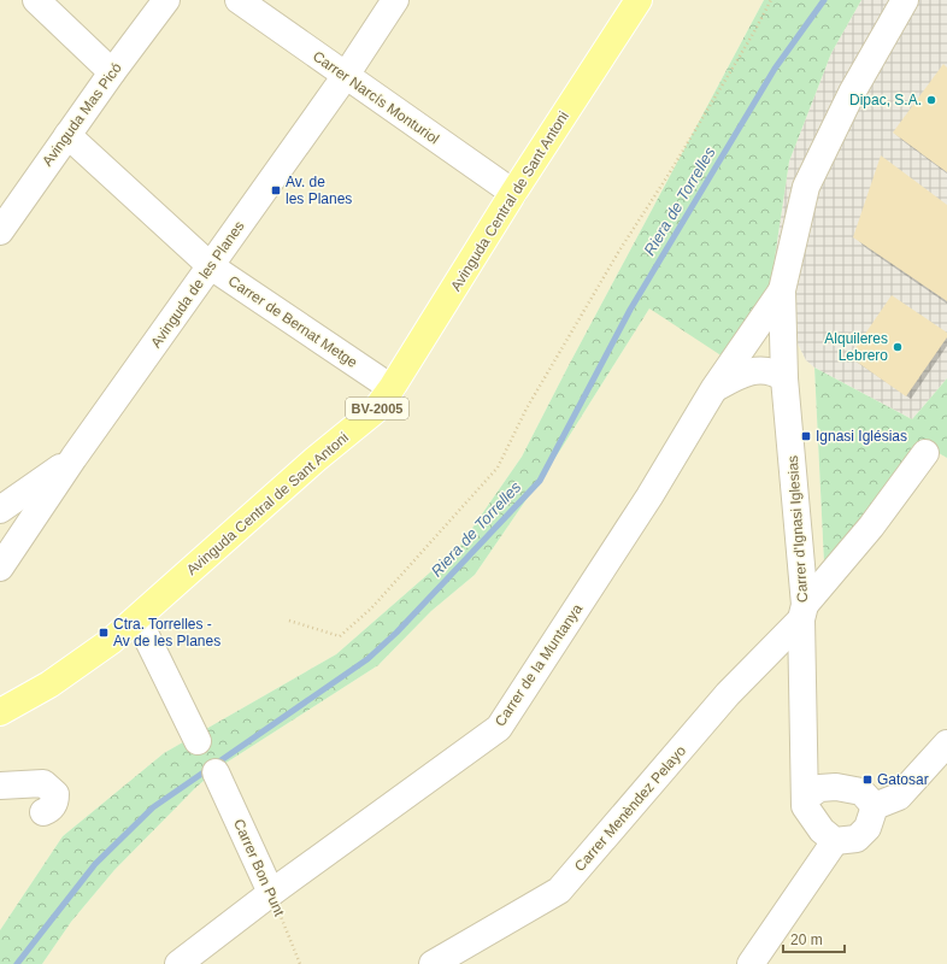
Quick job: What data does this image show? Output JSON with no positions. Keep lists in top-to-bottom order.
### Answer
{
  "streets": {
    "main road": ["Avinguda Central de Sant Antoni", "BV-2005"],
    "street": [
      "Carrer Narcís Monturiol",
      "Avinguda Mas Picó",
      "Avinguda de les Planes",
      "Carrer de Bernat Metge",
      "Carrer d'Ignasi Iglesias",
      "Carrer de la Muntanya",
      "Carrer Menèndez Pelayo",
      "Carrer Bon Punt"
    ]
  },
  "crossings": [
    ["Carrer Narcís Monturiol", "Avinguda Central de Sant Antoni"],
    ["Carrer Narcís Monturiol", "Avinguda de les Planes"],
    ["Avinguda Mas Picó", "Carrer de Bernat Metge"],
    ["Avinguda Central de Sant Antoni", "Carrer de Bernat Metge"],
    ["Avinguda de les Planes", "Carrer de Bernat Metge"],
    ["Carrer d'Ignasi Iglesias", "Carrer de la Muntanya"],
    ["Carrer d'Ignasi Iglesias", "Carrer Menèndez Pelayo"],
    ["Carrer de la Muntanya", "Carrer Bon Punt"]
  ],
  "water": ["Riera de Torrelles"],
  "places": {
    "other": ["Dipac, S.A.", "Alquileres Lebrero"],
    "transit": [
      "Av. de les Planes",
      "Ignasi Iglésias",
      "Ctra. Torrelles - Av de les Planes",
      "Gatosar"
    ]
  },
  "scale_bar": "20 m"
}
